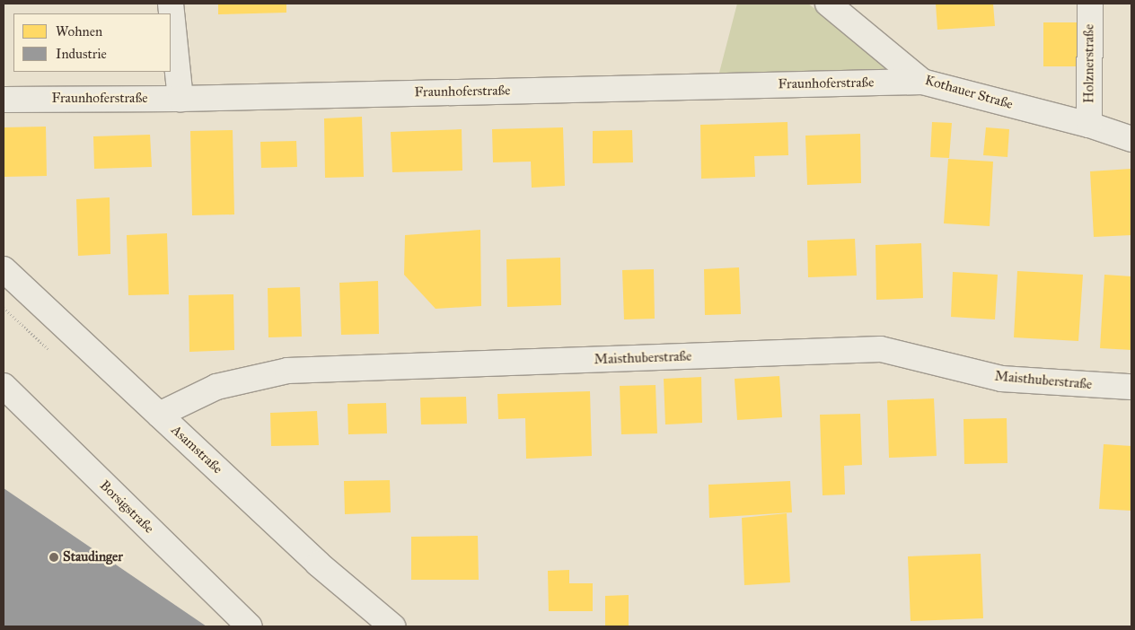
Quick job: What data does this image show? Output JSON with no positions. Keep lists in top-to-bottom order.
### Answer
{
  "streets": {
    "street": [
      "Holznerstraße",
      "Fraunhoferstraße",
      "Kothauer Straße",
      "Maisthuberstraße",
      "Asamstraße",
      "Borsigstraße"
    ]
  },
  "crossings": [
    ["Holznerstraße", "Kothauer Straße"],
    ["Fraunhoferstraße", "Kothauer Straße"],
    ["Maisthuberstraße", "Asamstraße"]
  ],
  "places": ["Staudinger"],
  "legend": ["Wohnen", "Industrie"]
}
